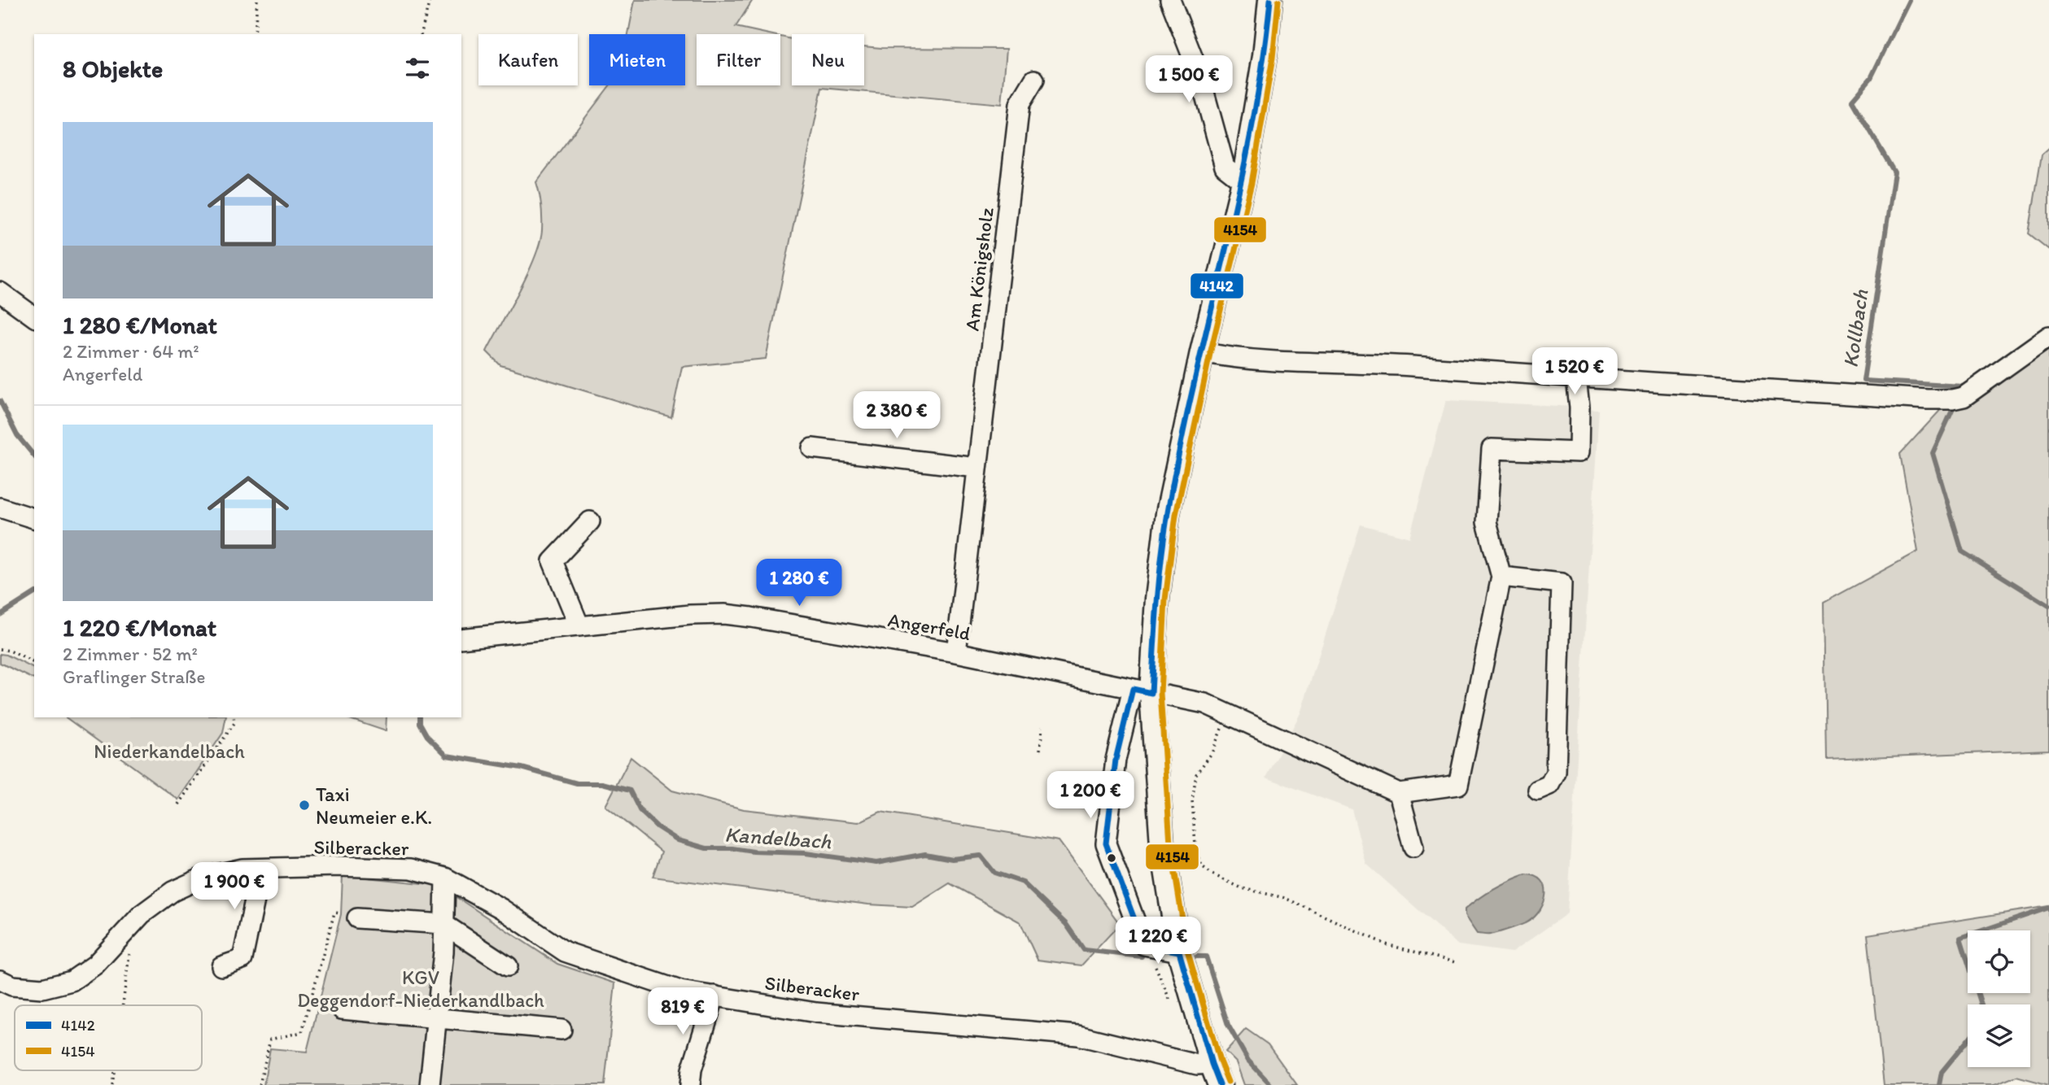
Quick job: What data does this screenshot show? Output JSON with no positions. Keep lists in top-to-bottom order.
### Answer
{
  "streets": {
    "street": ["Am Königsholz", "Angerfeld", "Silberacker"]
  },
  "crossings": [
    ["Am Königsholz", "Angerfeld"]
  ],
  "water": ["Kollbach", "Kandelbach"],
  "parks": ["Niederkandelbach", "KGV Deggendorf-Niederkandlbach"],
  "places": ["Taxi Neumeier e.K."],
  "lines": ["transit line 4142", "transit line 4154"],
  "legend": ["4142", "4154"],
  "page": {
    "chip": [
      "Kaufen",
      "Mieten",
      "Filter",
      "Neu"
    ],
    "heading": "8 Objekte",
    "price": [
      "1 500 €",
      "1 520 €",
      "2 380 €",
      "1 280 €",
      "1 200 €",
      "1 900 €",
      "1 220 €",
      "819 €"
    ],
    "list": [
      {
        "name": "1 280 €/Monat",
        "note": "2 Zimmer · 64 m² · Angerfeld"
      },
      {
        "name": "1 220 €/Monat",
        "note": "2 Zimmer · 52 m² · Graflinger Straße"
      }
    ]
  }
}
